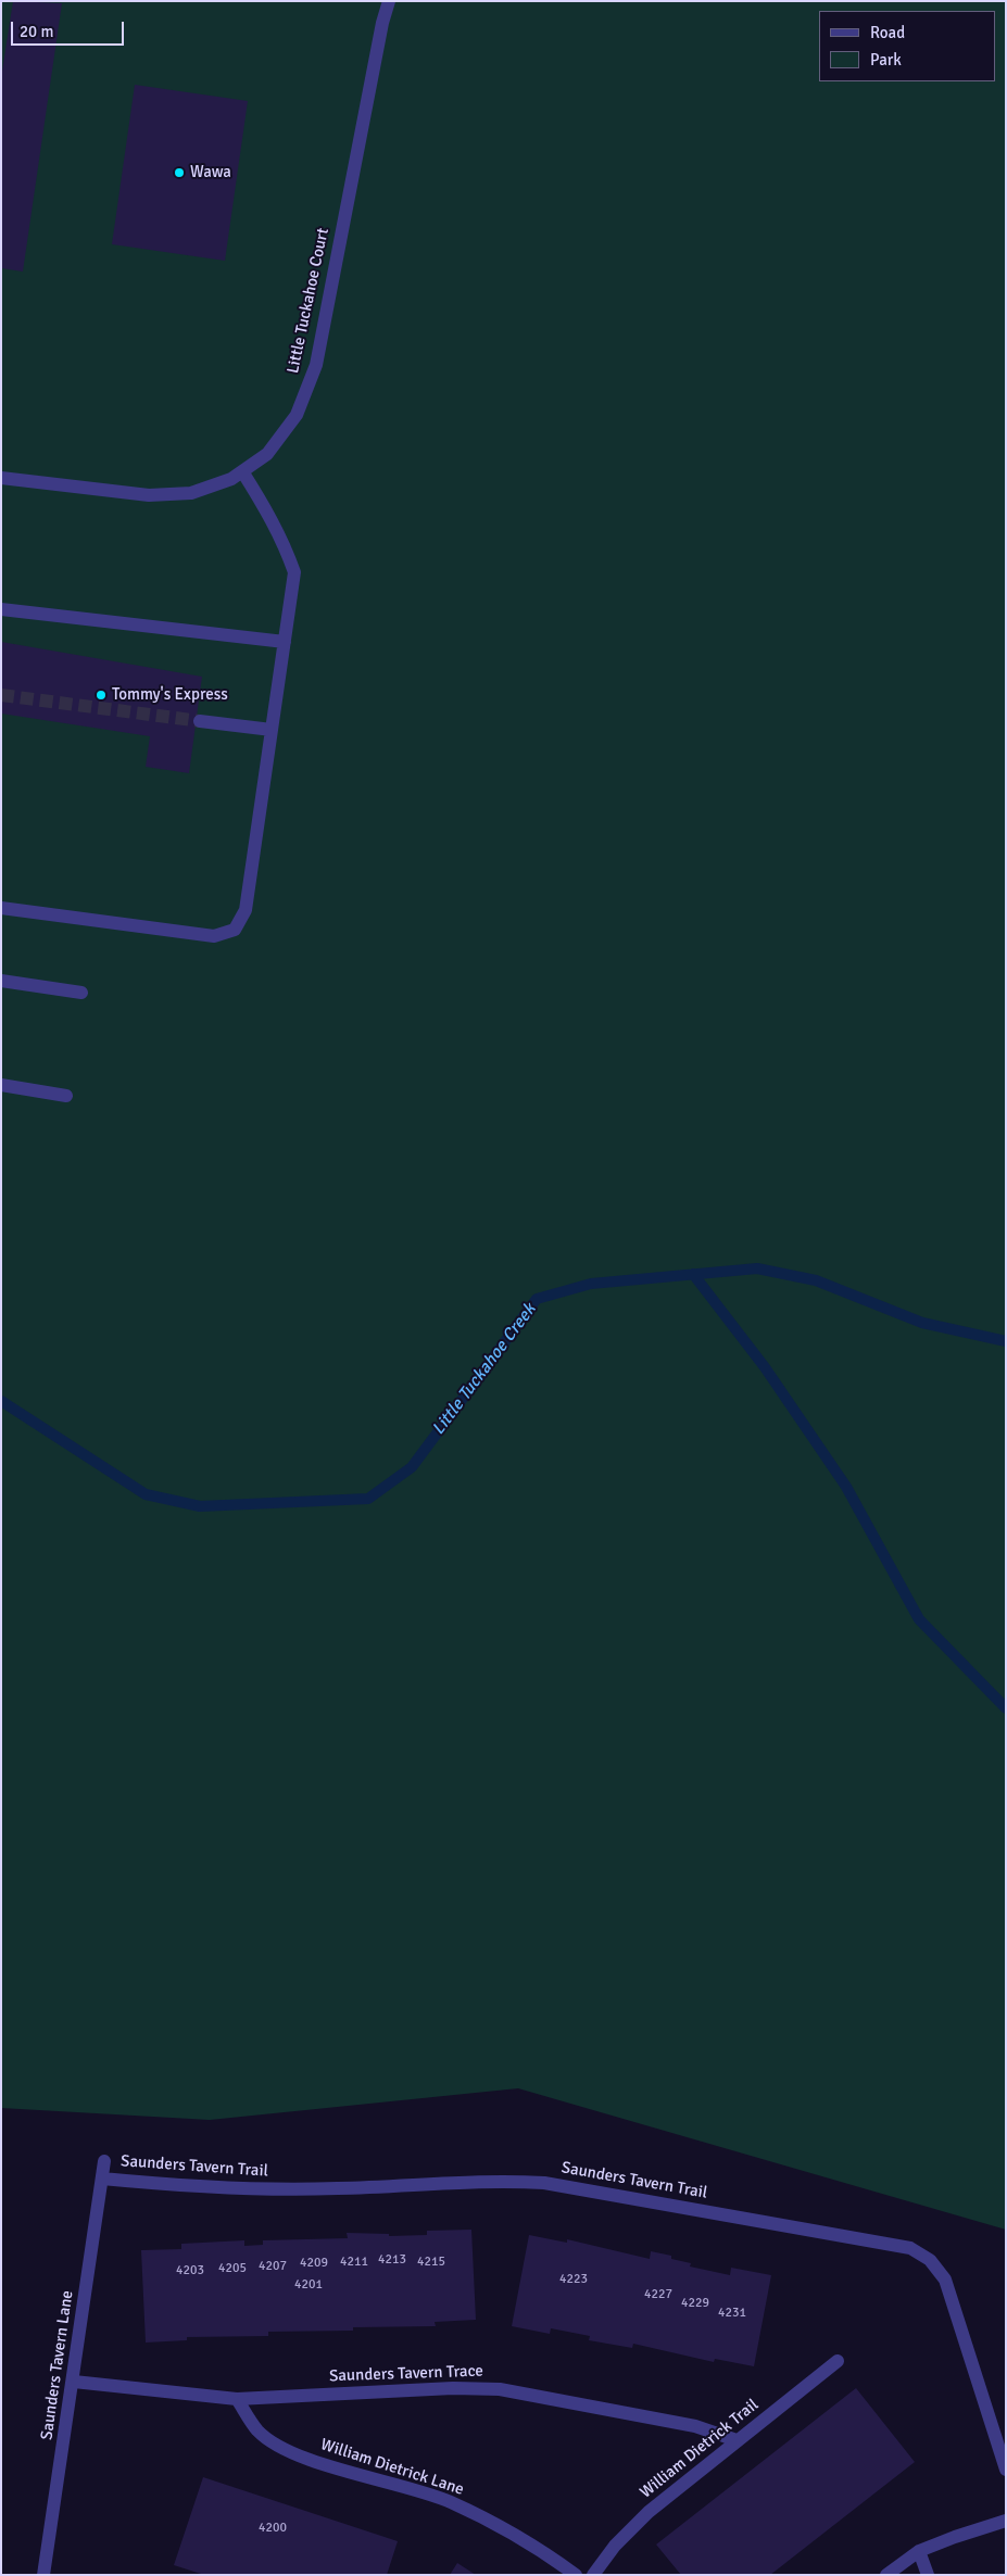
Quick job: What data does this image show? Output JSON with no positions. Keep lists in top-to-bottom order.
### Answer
{
  "streets": {
    "street": [
      "Little Tuckahoe Court",
      "Saunders Tavern Trail",
      "Saunders Tavern Lane",
      "Saunders Tavern Trace",
      "William Dietrick Trail",
      "William Dietrick Lane"
    ]
  },
  "crossings": [
    ["Saunders Tavern Trail", "Saunders Tavern Lane"],
    ["Saunders Tavern Lane", "Saunders Tavern Trace"],
    ["Saunders Tavern Trace", "William Dietrick Trail"],
    ["Saunders Tavern Trace", "William Dietrick Lane"]
  ],
  "water": ["Little Tuckahoe Creek"],
  "places": ["Wawa", "Tommy's Express"],
  "house_numbers": [
    "4213",
    "4211",
    "4215",
    "4209",
    "4207",
    "4205",
    "4203",
    "4223",
    "4201",
    "4227",
    "4229",
    "4231",
    "4200"
  ],
  "legend": ["Road", "Park"],
  "scale_bar": "20 m"
}
